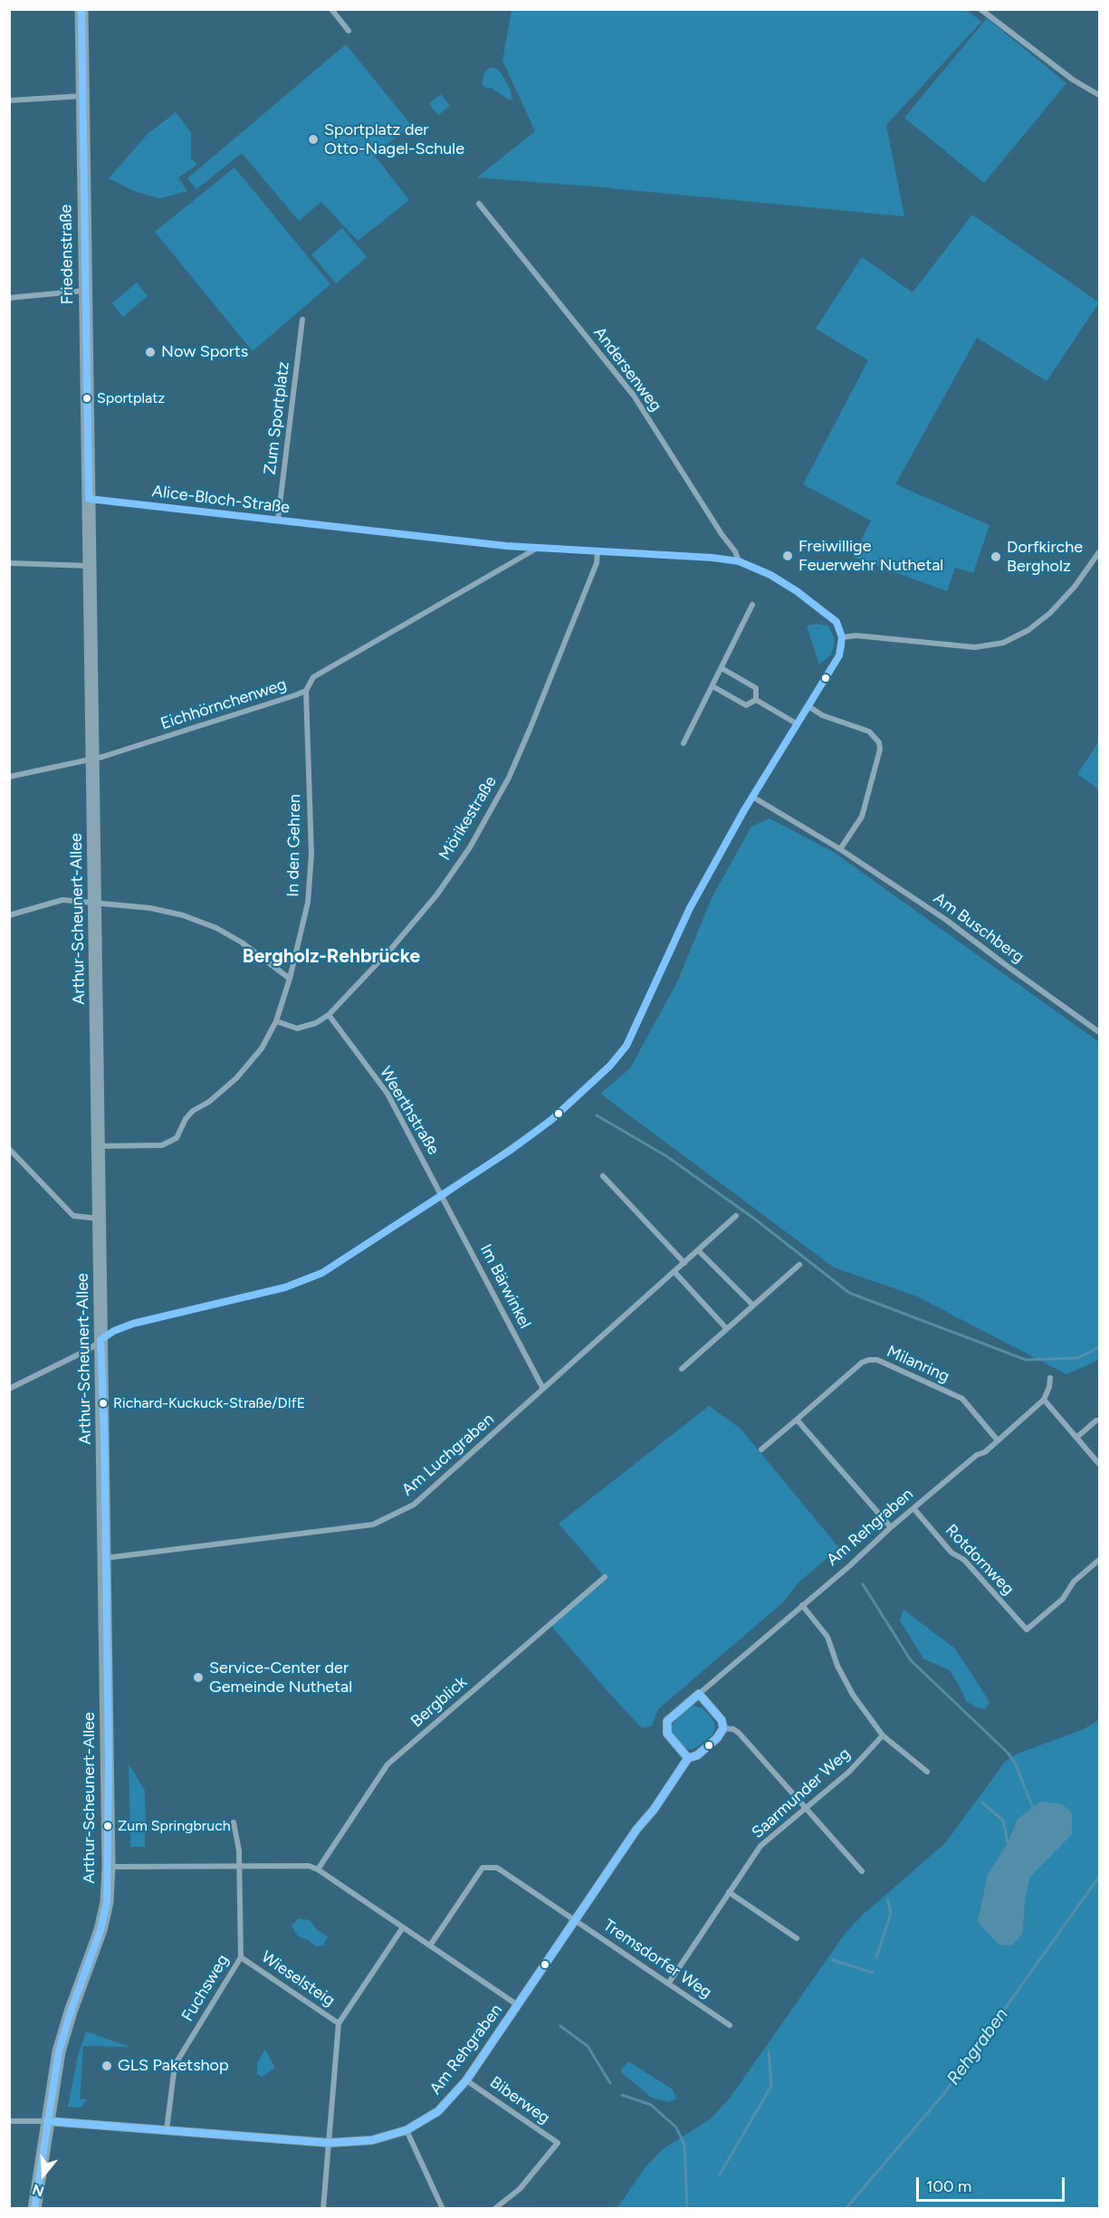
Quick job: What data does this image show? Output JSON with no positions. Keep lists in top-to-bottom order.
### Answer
{
  "streets": {
    "main road": ["Friedenstraße", "Arthur-Scheunert-Allee"],
    "street": [
      "Andersenweg",
      "Zum Sportplatz",
      "Alice-Bloch-Straße",
      "Eichhörnchenweg",
      "Mörikestraße",
      "In den Gehren",
      "Am Buschberg",
      "Weerthstraße",
      "Im Bärwinkel",
      "Milanring",
      "Am Luchgraben",
      "Am Rehgraben",
      "Rotdornweg",
      "Bergblick",
      "Saarmunder Weg",
      "Tremsdorfer Weg",
      "Wieselsteig",
      "Fuchsweg",
      "Biberweg"
    ]
  },
  "crossings": [
    ["Friedenstraße", "Alice-Bloch-Straße"],
    ["Friedenstraße", "Arthur-Scheunert-Allee"],
    ["Andersenweg", "Alice-Bloch-Straße"],
    ["Zum Sportplatz", "Alice-Bloch-Straße"],
    ["Alice-Bloch-Straße", "Eichhörnchenweg"],
    ["Alice-Bloch-Straße", "Mörikestraße"],
    ["Alice-Bloch-Straße", "Arthur-Scheunert-Allee"],
    ["Eichhörnchenweg", "In den Gehren"],
    ["Eichhörnchenweg", "Arthur-Scheunert-Allee"],
    ["Mörikestraße", "In den Gehren"],
    ["Mörikestraße", "Weerthstraße"],
    ["In den Gehren", "Arthur-Scheunert-Allee"],
    ["Arthur-Scheunert-Allee", "Am Luchgraben"],
    ["Arthur-Scheunert-Allee", "Am Rehgraben"],
    ["Weerthstraße", "Im Bärwinkel"],
    ["Im Bärwinkel", "Am Luchgraben"],
    ["Milanring", "Am Rehgraben"],
    ["Am Rehgraben", "Rotdornweg"],
    ["Am Rehgraben", "Tremsdorfer Weg"],
    ["Am Rehgraben", "Fuchsweg"],
    ["Am Rehgraben", "Biberweg"],
    ["Saarmunder Weg", "Tremsdorfer Weg"],
    ["Wieselsteig", "Fuchsweg"]
  ],
  "districts": ["Bergholz-Rehbrücke"],
  "water": ["Rehgraben"],
  "places": [
    "Sportplatz der Otto-Nagel-Schule",
    "Now Sports",
    "Sportplatz",
    "Freiwillige Feuerwehr Nuthetal",
    "Dorfkirche Bergholz",
    "Richard-Kuckuck-Straße/DIfE",
    "Service-Center der Gemeinde Nuthetal",
    "Zum Springbruch",
    "GLS Paketshop"
  ],
  "scale_bar": "100 m",
  "north": "bottom"
}
